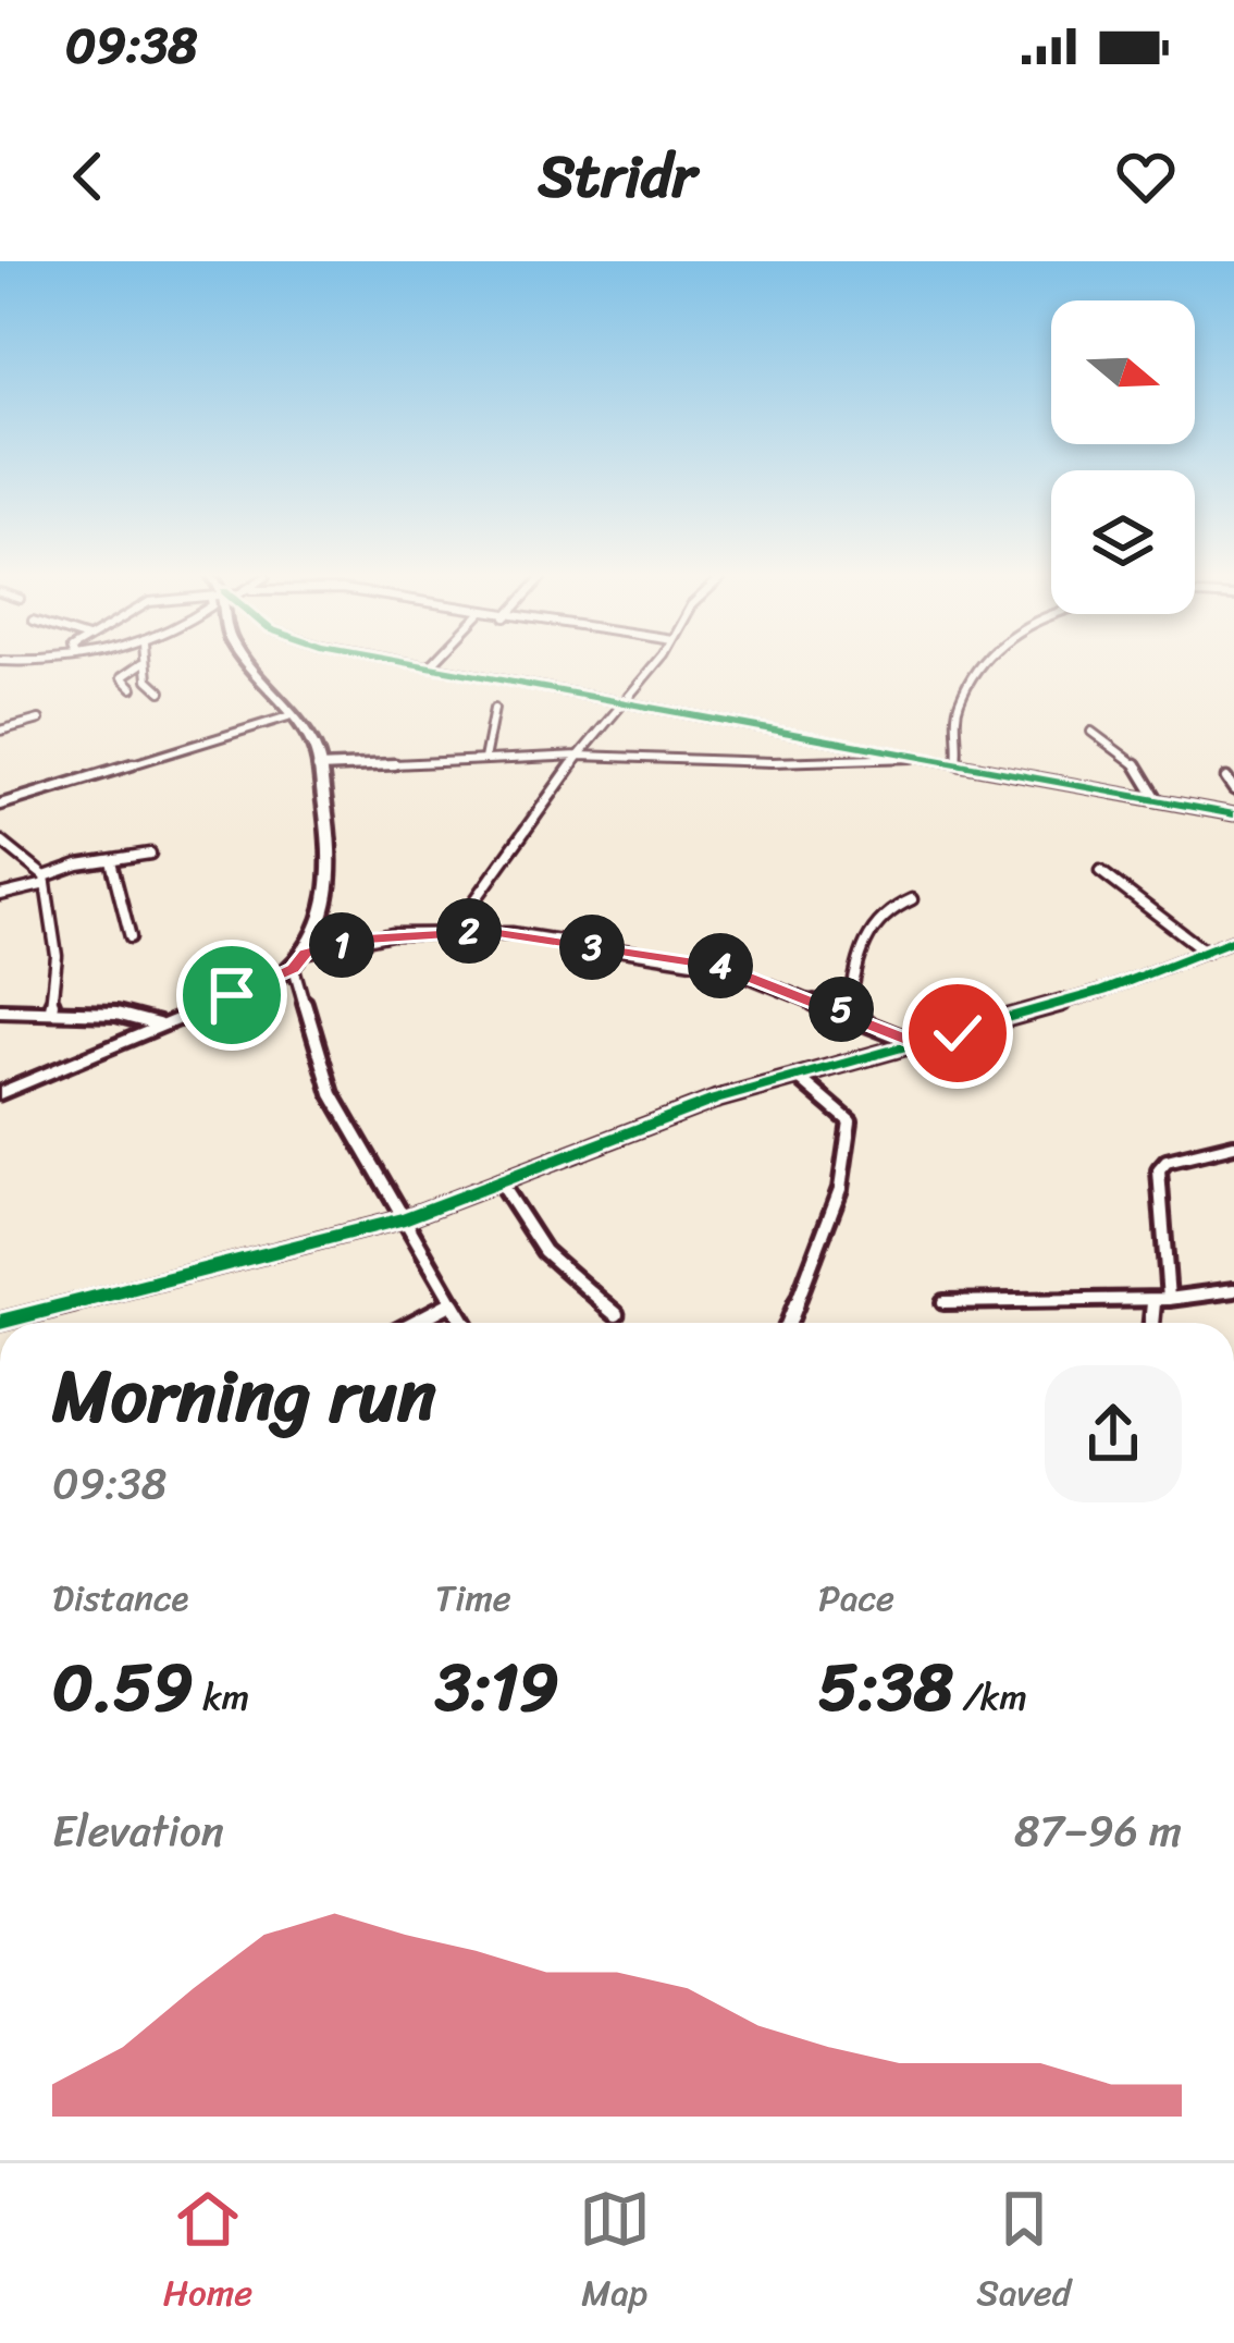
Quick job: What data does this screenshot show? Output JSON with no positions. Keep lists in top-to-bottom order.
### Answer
{
  "north": "right",
  "page": {
    "status": "09:38",
    "header": "Stridr",
    "pins": [
      "2",
      "1",
      "3",
      "4",
      "5"
    ],
    "heading": ["Morning run", "09:38"],
    "stats": [
      ["Distance", "0.59 km"],
      ["Time", "3:19"],
      ["Pace", "5:38 /km"]
    ],
    "chart": ["Elevation", "87–96 m"],
    "tabs": ["Home", "Map", "Saved"]
  }
}
